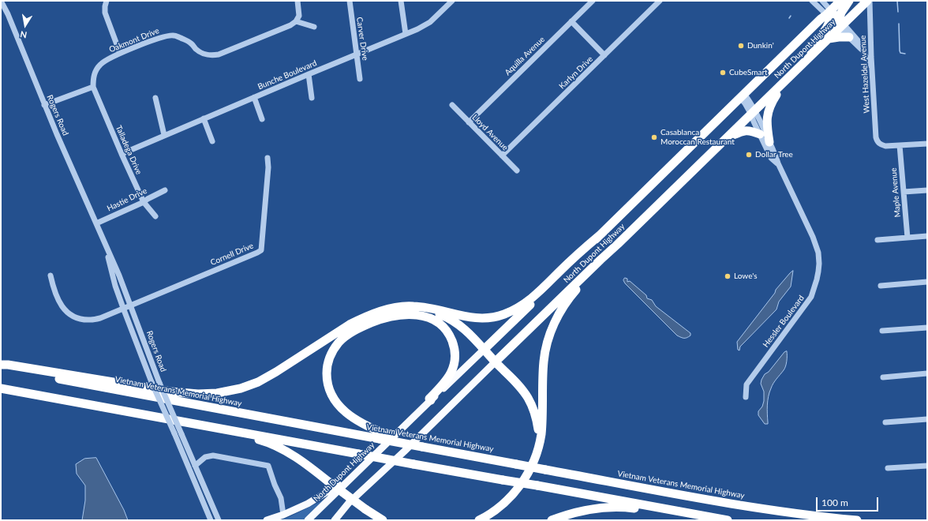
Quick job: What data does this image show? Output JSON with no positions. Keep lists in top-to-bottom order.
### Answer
{
  "streets": {
    "highway": ["North Dupont Highway", "Vietnam Veterans Memorial Highway"],
    "street": [
      "Carver Drive",
      "Oakmont Drive",
      "Aquilla Avenue",
      "Karlyn Drive",
      "West Hazeldel Avenue",
      "Bunche Boulevard",
      "Rogers Road",
      "Lloyd Avenue",
      "Talladega Drive",
      "Maple Avenue",
      "Hastie Drive",
      "Cornell Drive",
      "Hessler Boulevard"
    ]
  },
  "crossings": [
    ["Carver Drive", "Bunche Boulevard"],
    ["Oakmont Drive", "Talladega Drive"],
    ["North Dupont Highway", "West Hazeldel Avenue"],
    ["North Dupont Highway", "Hessler Boulevard"],
    ["Aquilla Avenue", "Lloyd Avenue"],
    ["Karlyn Drive", "Lloyd Avenue"],
    ["West Hazeldel Avenue", "Maple Avenue"],
    ["Bunche Boulevard", "Talladega Drive"],
    ["Rogers Road", "Hastie Drive"],
    ["Rogers Road", "Cornell Drive"],
    ["Talladega Drive", "Hastie Drive"]
  ],
  "places": [
    "Dunkin'",
    "CubeSmart",
    "Casablanca Moroccan Restaurant",
    "Dollar Tree",
    "Lowe's"
  ],
  "scale_bar": "100 m",
  "north": "bottom"
}
